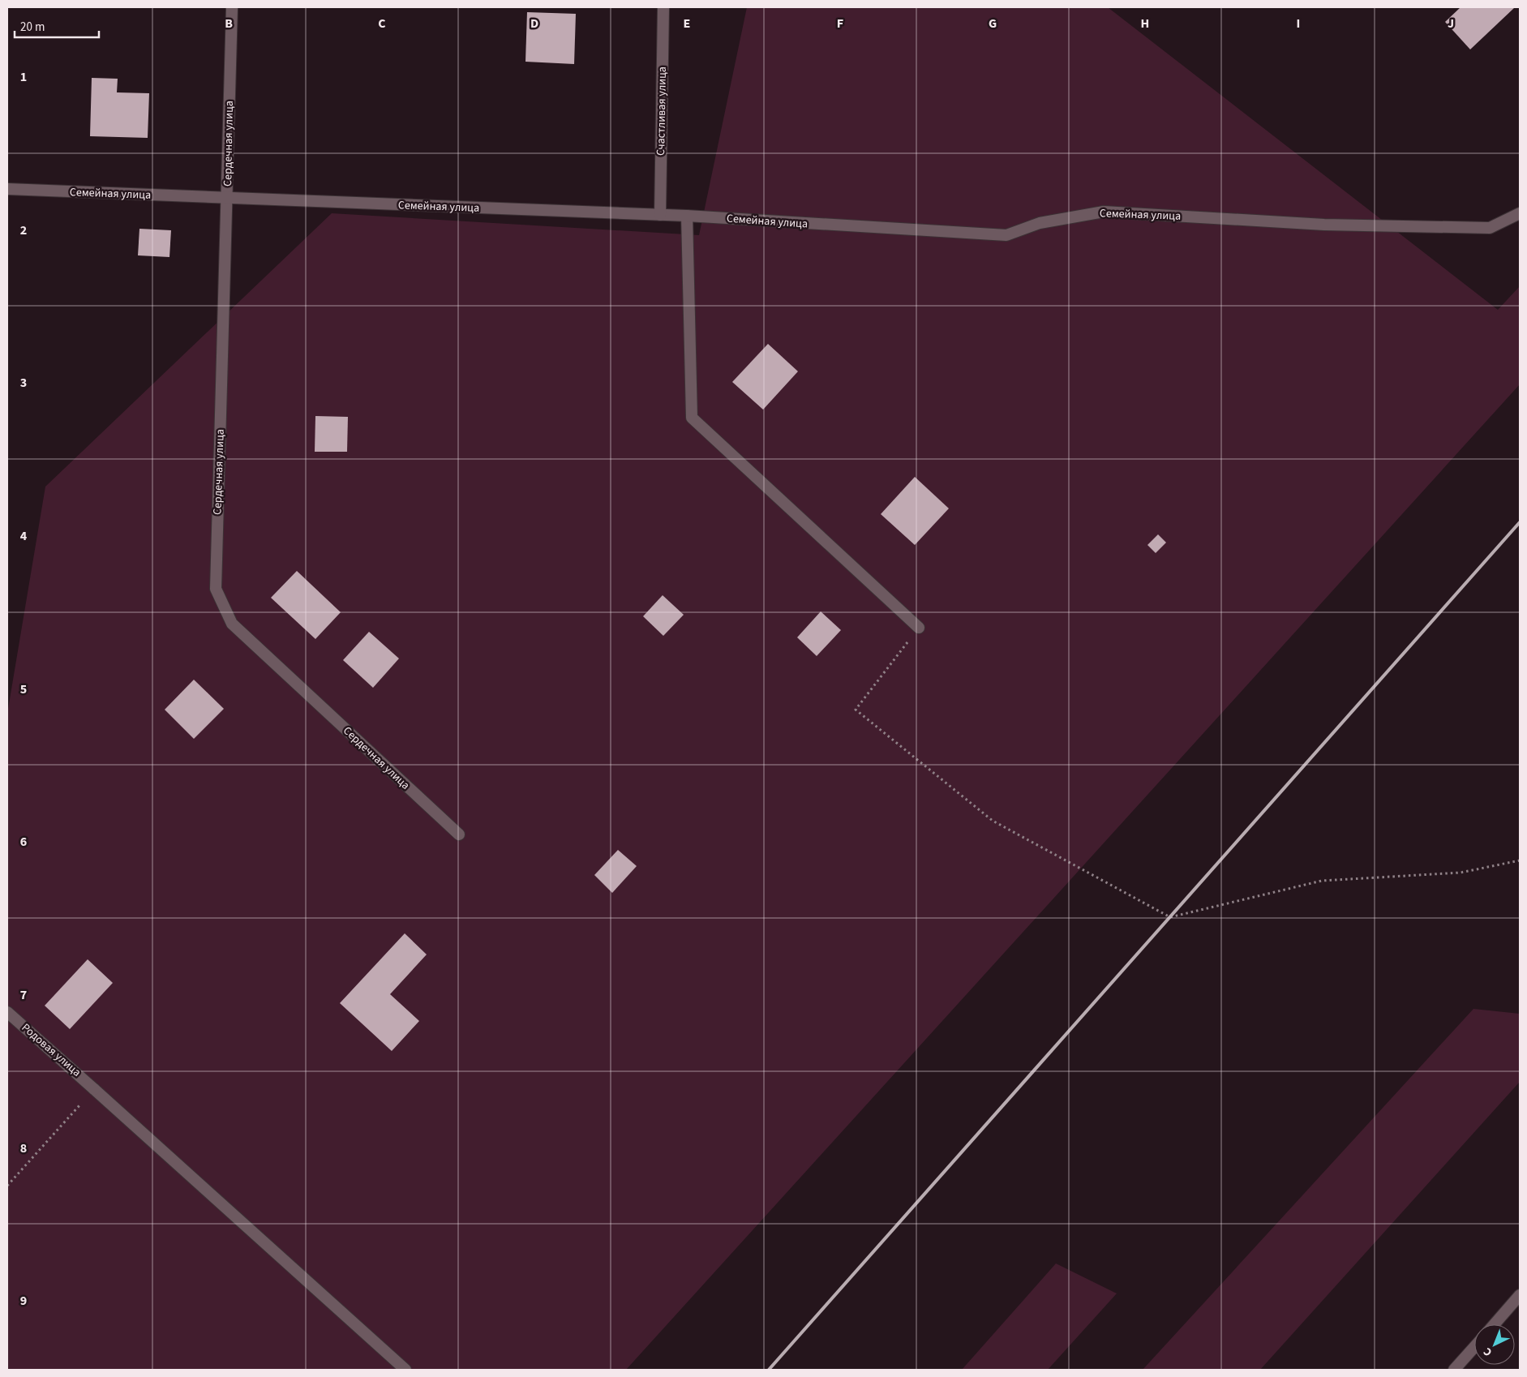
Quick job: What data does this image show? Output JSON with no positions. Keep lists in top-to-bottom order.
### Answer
{
  "streets": {
    "street": [
      "Счастливая улица",
      "Сердечная улица",
      "Семейная улица",
      "Родовая улица"
    ]
  },
  "crossings": [
    ["Счастливая улица", "Семейная улица"],
    ["Сердечная улица", "Семейная улица"]
  ],
  "scale_bar": "20 m",
  "north": "bottom left",
  "grid": {
    "columns": [
      "B",
      "C",
      "D",
      "E",
      "F",
      "G",
      "H",
      "I",
      "J"
    ],
    "rows": [
      "1",
      "2",
      "3",
      "4",
      "5",
      "6",
      "7",
      "8",
      "9"
    ]
  }
}
